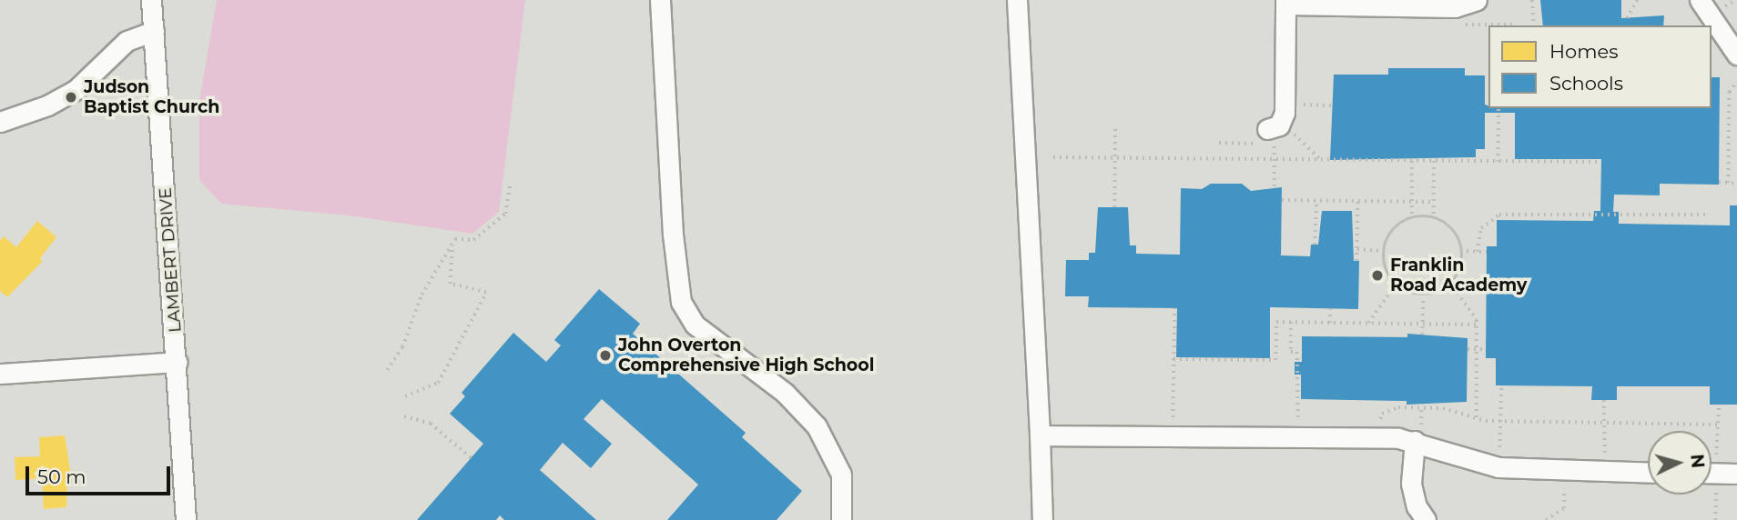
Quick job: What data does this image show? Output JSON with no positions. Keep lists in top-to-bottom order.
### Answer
{
  "streets": {
    "street": ["LAMBERT DRIVE"]
  },
  "places": ["Judson Baptist Church", "Franklin Road Academy", "John Overton Comprehensive High School"],
  "legend": ["Homes", "Schools"],
  "scale_bar": "50 m",
  "north": "right"
}
